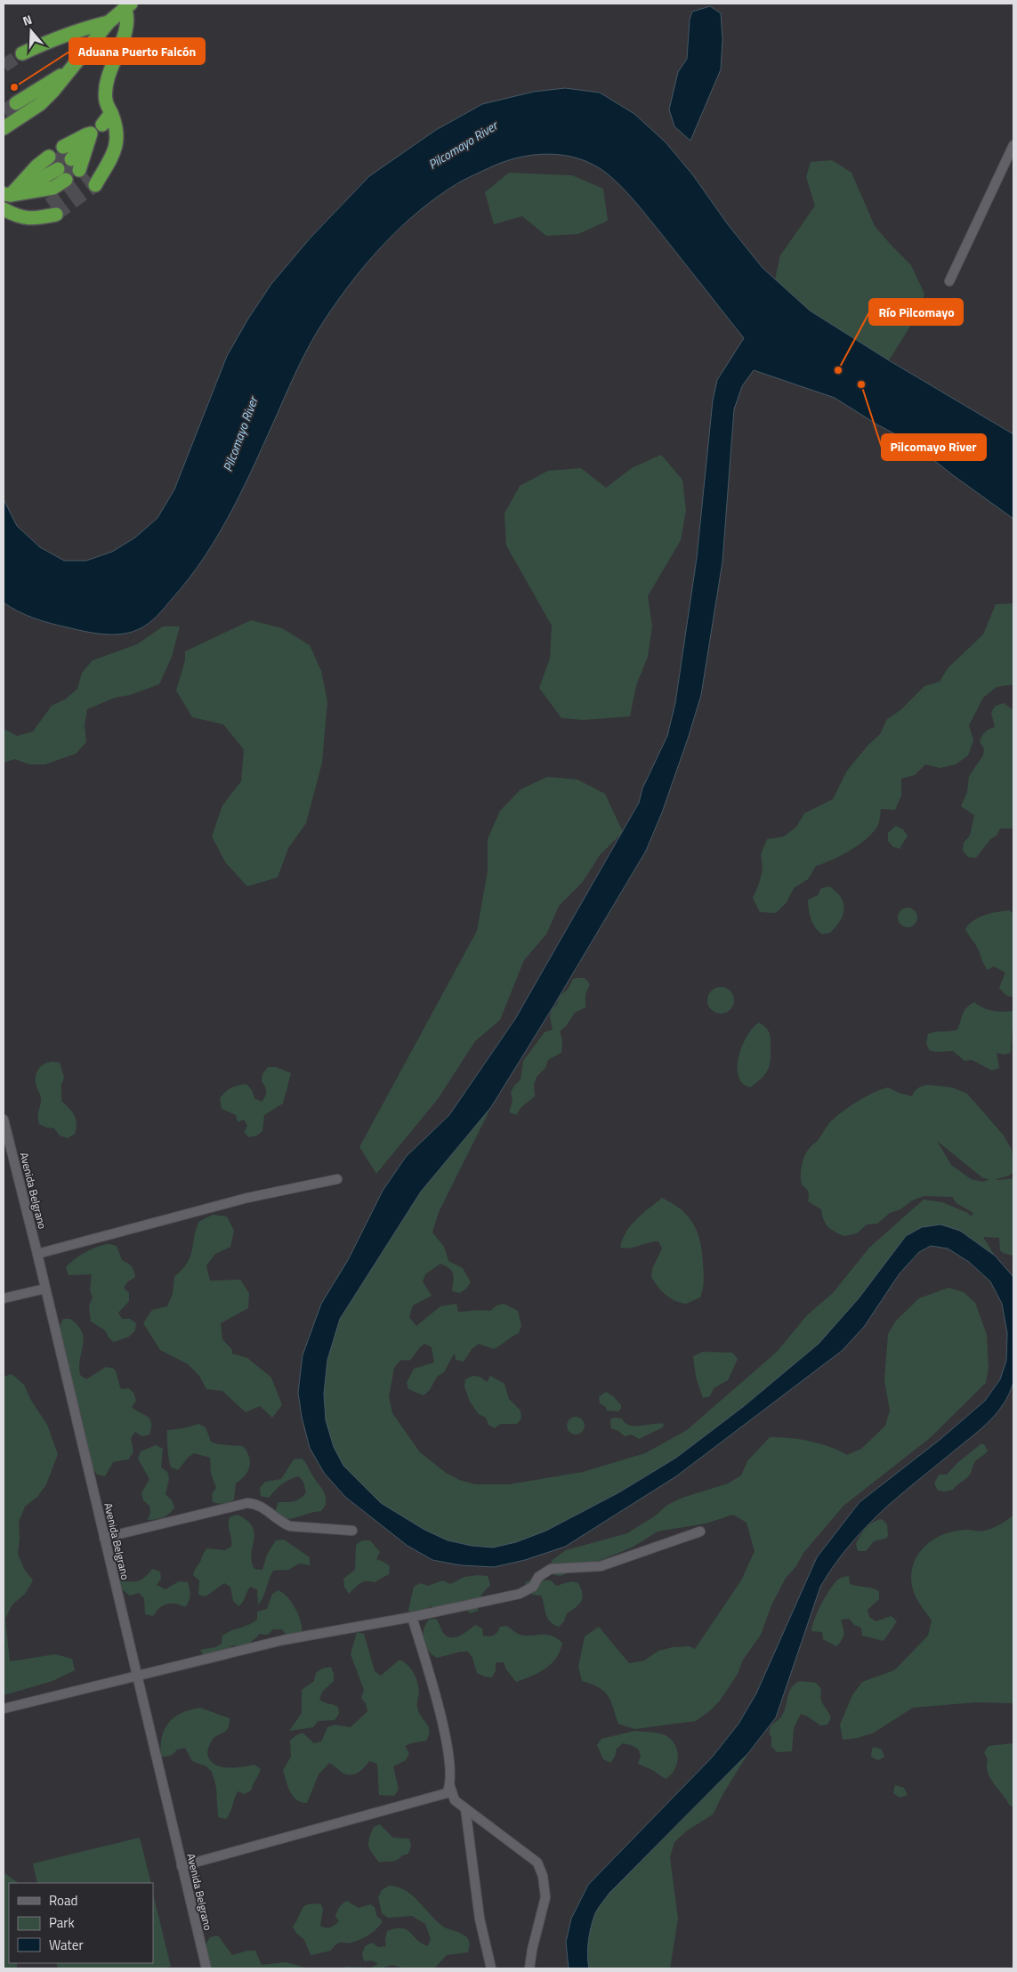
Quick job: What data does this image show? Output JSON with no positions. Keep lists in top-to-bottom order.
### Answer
{
  "streets": {
    "street": ["Avenida Belgrano"]
  },
  "water": ["Pilcomayo River"],
  "places": ["Aduana Puerto Falcón", "Río Pilcomayo", "Pilcomayo River"],
  "legend": ["Road", "Park", "Water"],
  "north": "top"
}
